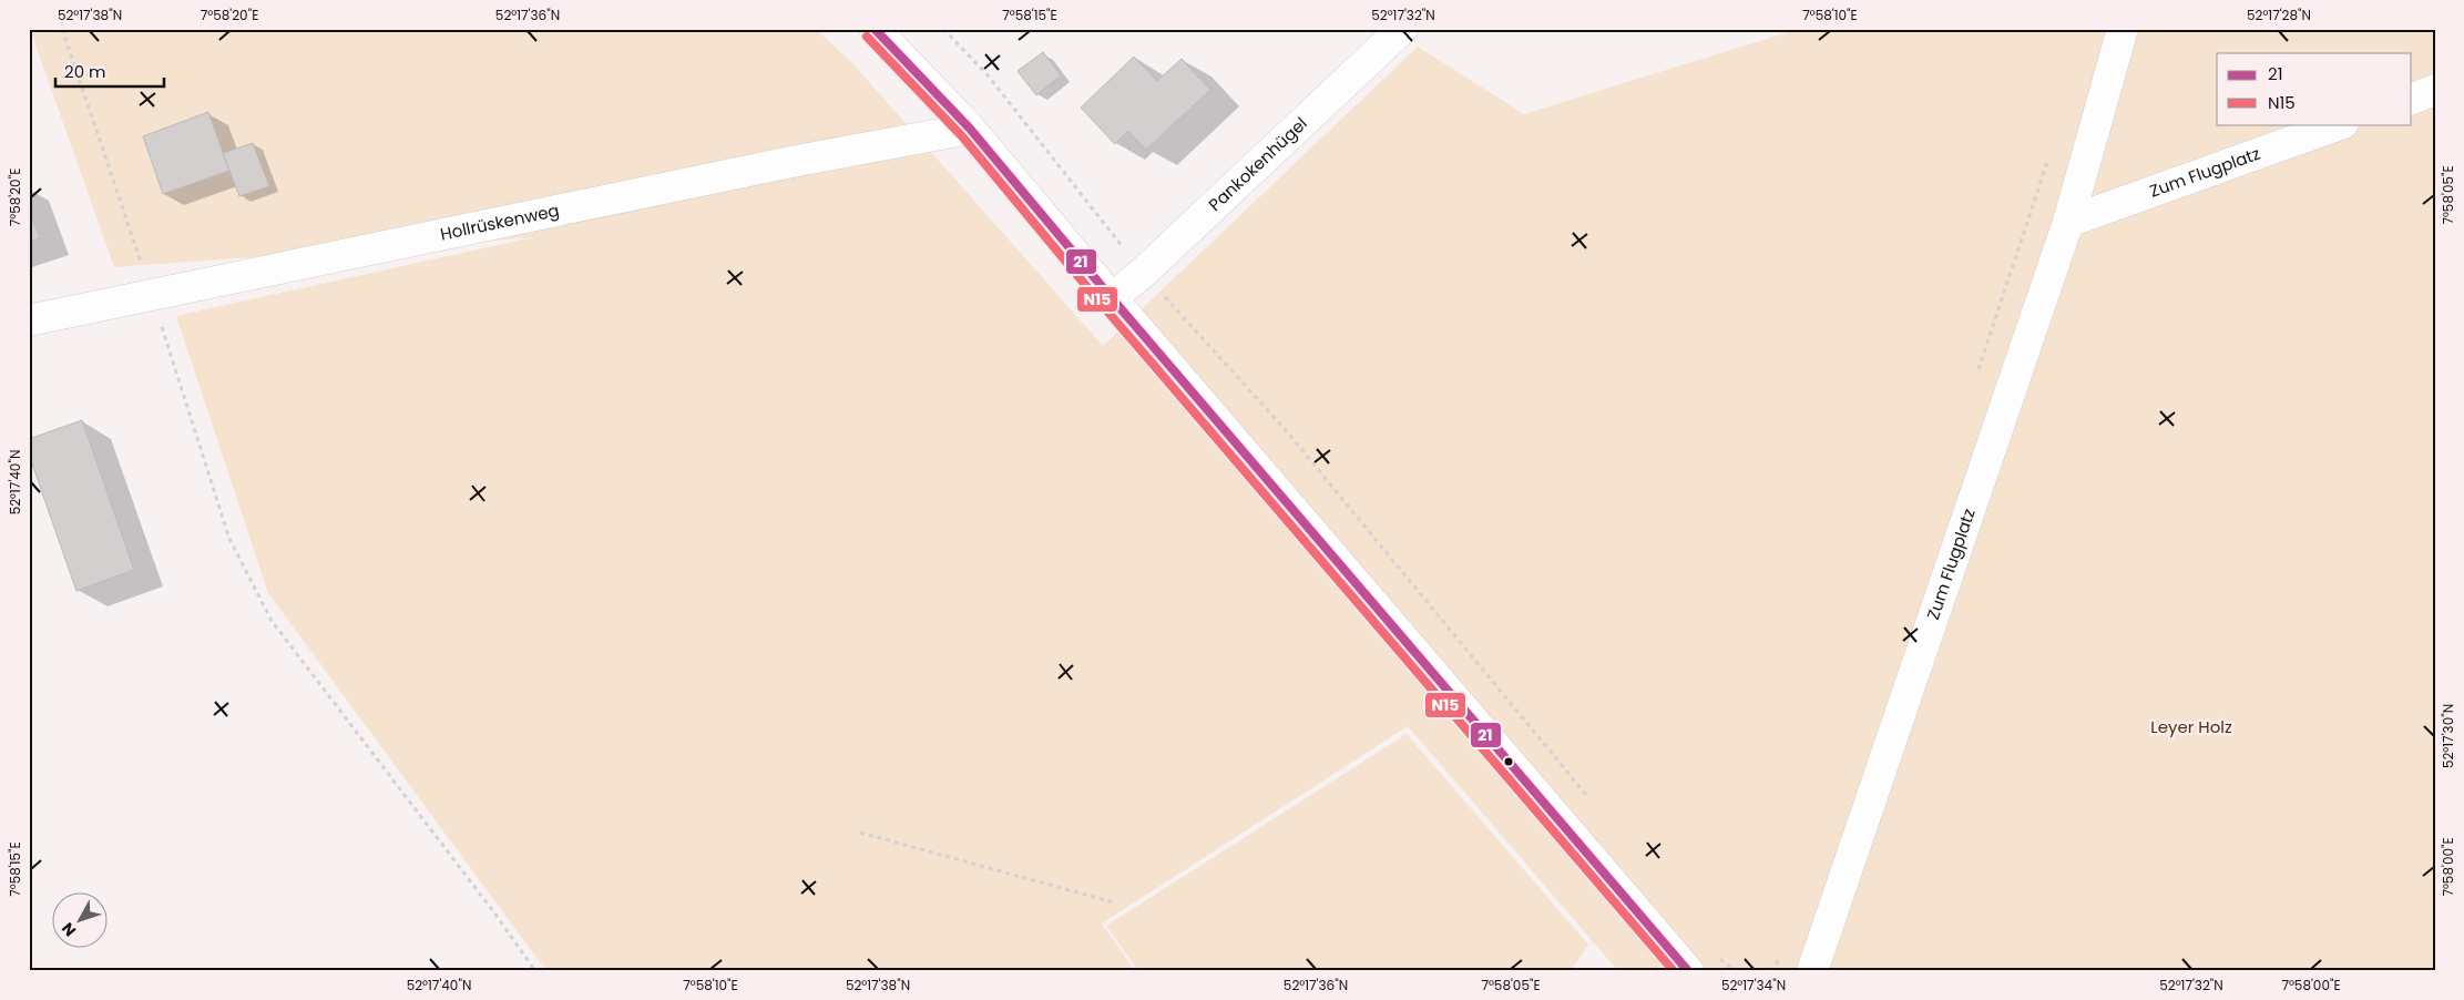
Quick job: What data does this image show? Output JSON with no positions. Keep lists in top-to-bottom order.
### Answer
{
  "streets": {
    "street": ["Pankokenhügel", "Zum Flugplatz", "Hollrüskenweg"]
  },
  "parks": ["Leyer Holz"],
  "lines": ["transit line 21", "transit line N15"],
  "legend": ["21", "N15"],
  "scale_bar": "20 m",
  "north": "bottom left",
  "coordinates": [
    "52°17'38\"N",
    "7°58'20\"E",
    "52°17'36\"N",
    "7°58'15\"E",
    "52°17'32\"N",
    "7°58'10\"E",
    "52°17'28\"N",
    "7°58'05\"E",
    "52°17'40\"N",
    "52°17'30\"N",
    "7°58'00\"E",
    "52°17'34\"N"
  ]
}
